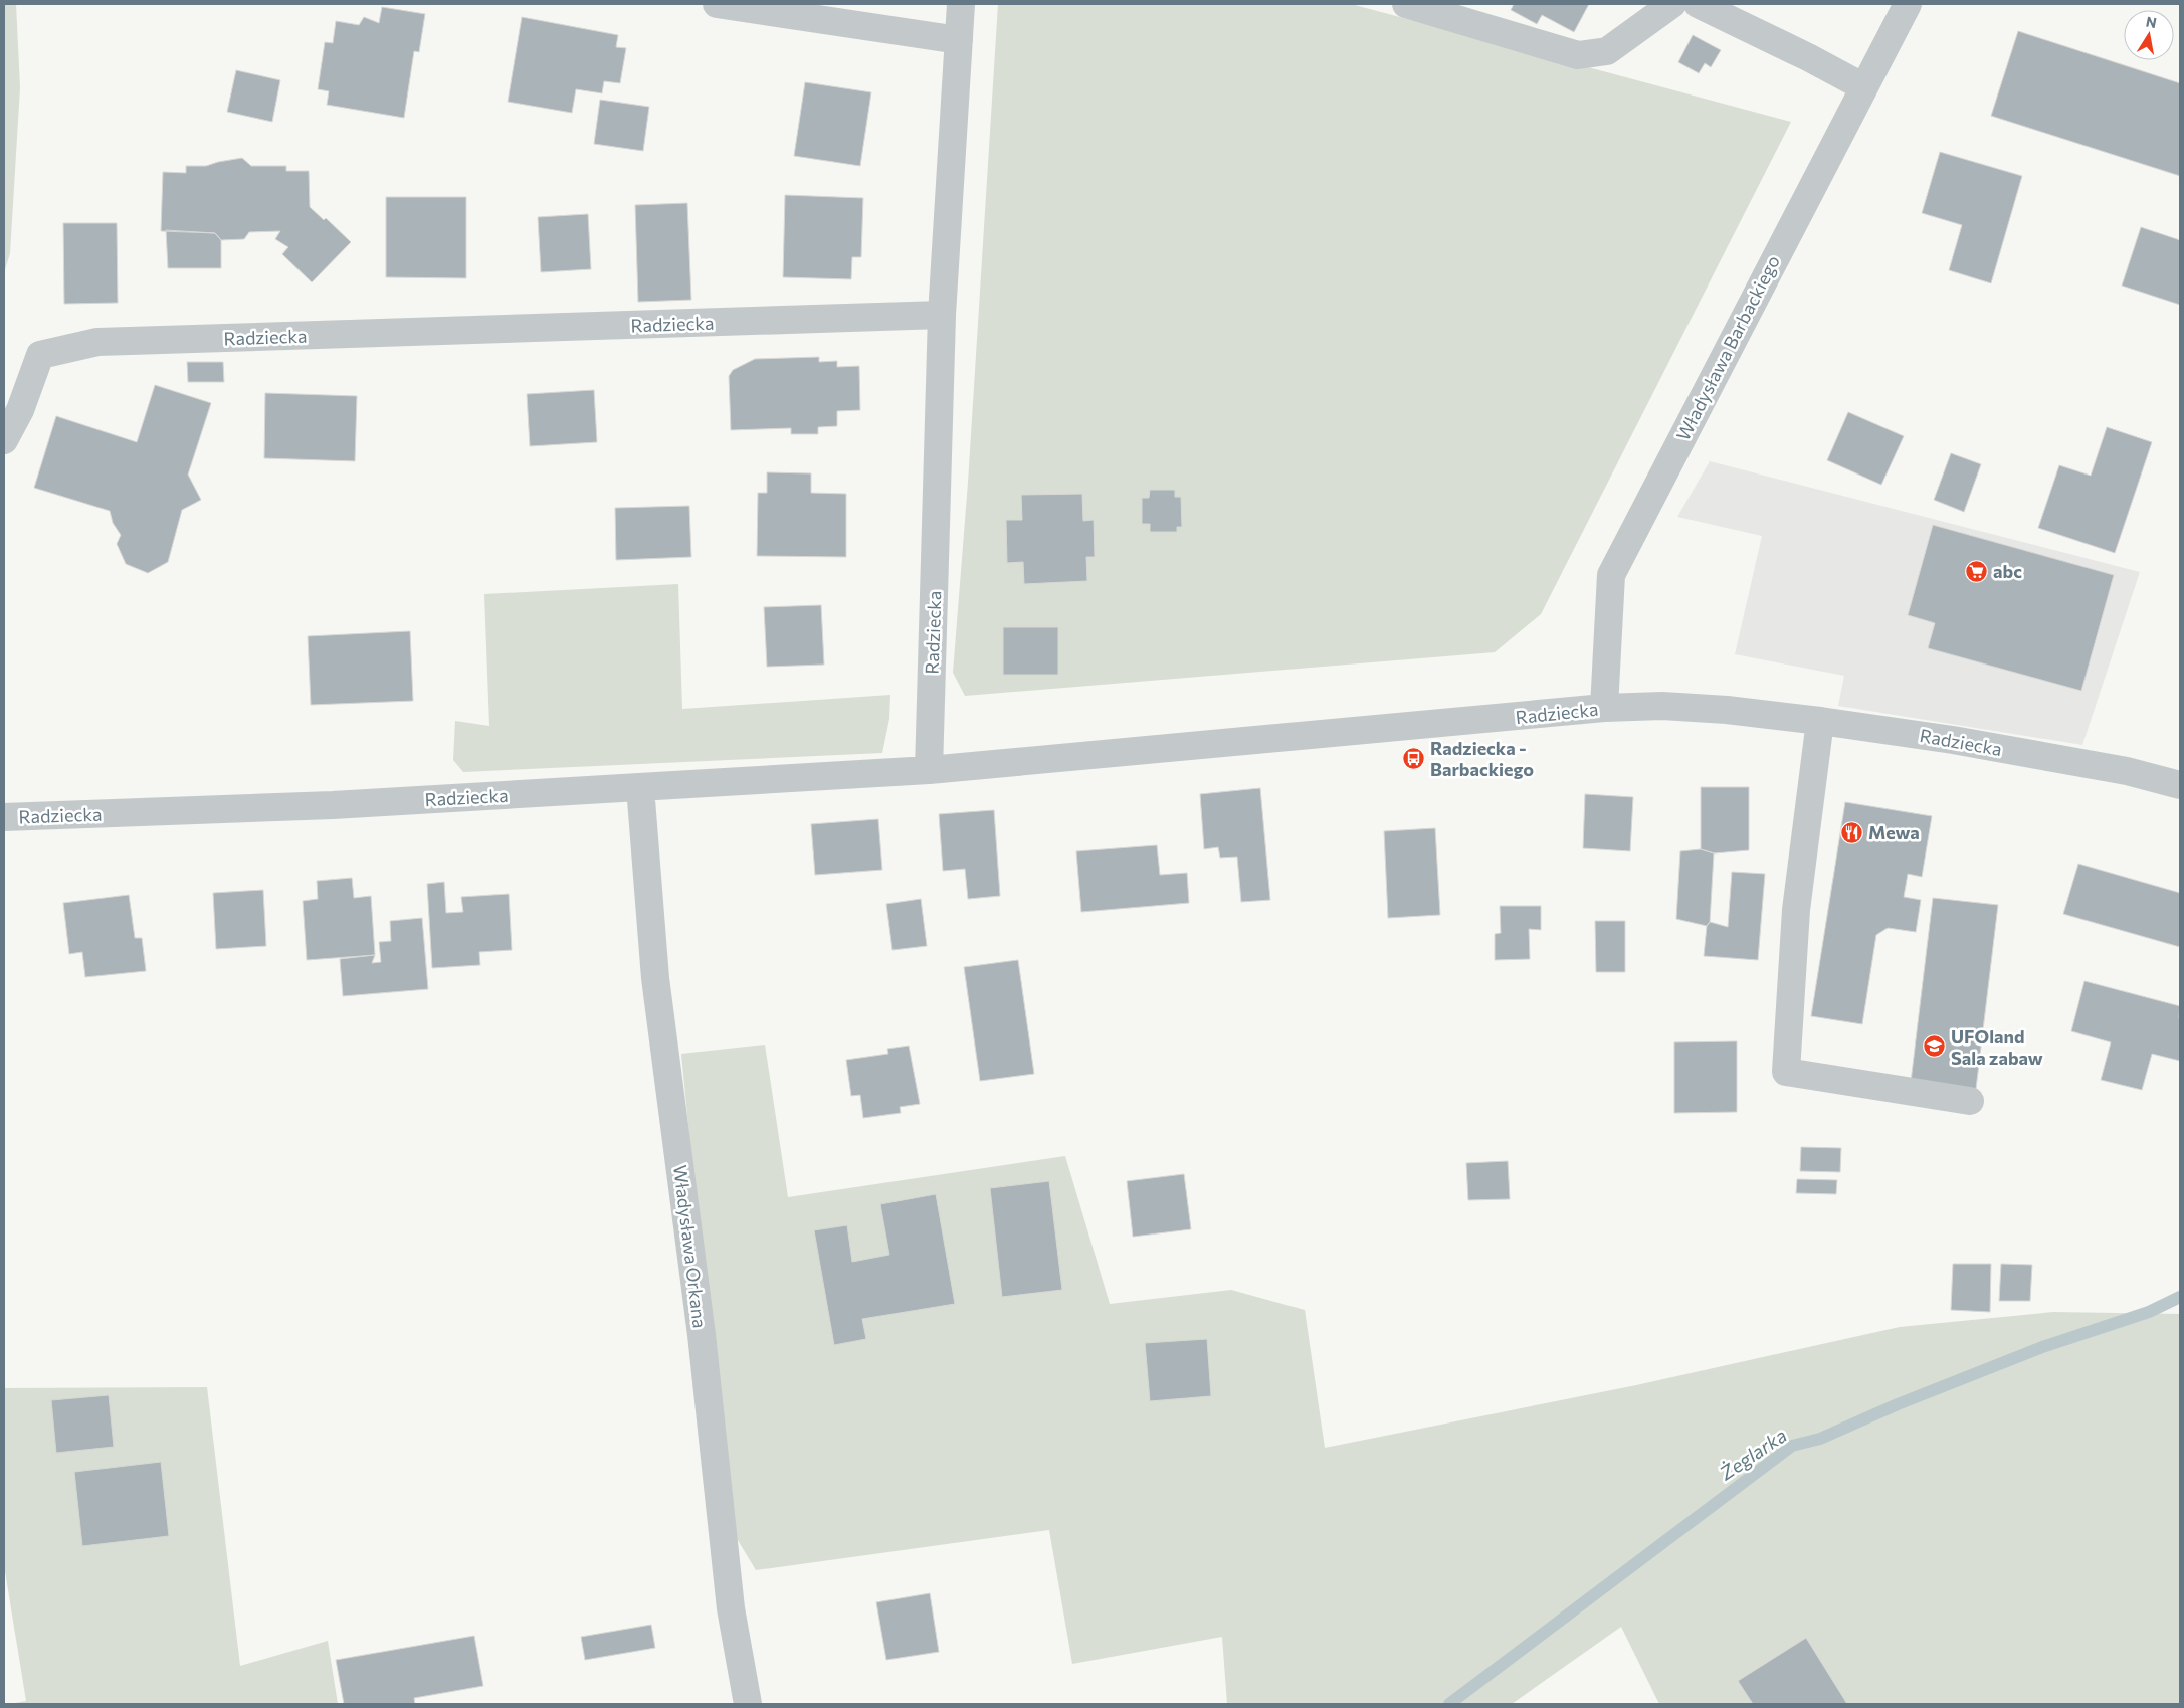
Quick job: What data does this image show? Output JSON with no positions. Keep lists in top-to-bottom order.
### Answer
{
  "streets": {
    "street": ["Radziecka", "Władysława Barbackiego", "Władysława Orkana"]
  },
  "crossings": [
    ["Radziecka", "Władysława Barbackiego"],
    ["Radziecka", "Władysława Orkana"]
  ],
  "water": ["Żeglarka"],
  "places": {
    "supermarket": ["abc"],
    "bus stop": ["Radziecka - Barbackiego"],
    "restaurant": ["Mewa"],
    "school or university": ["UFOland Sala zabaw"]
  },
  "north": "top"
}
